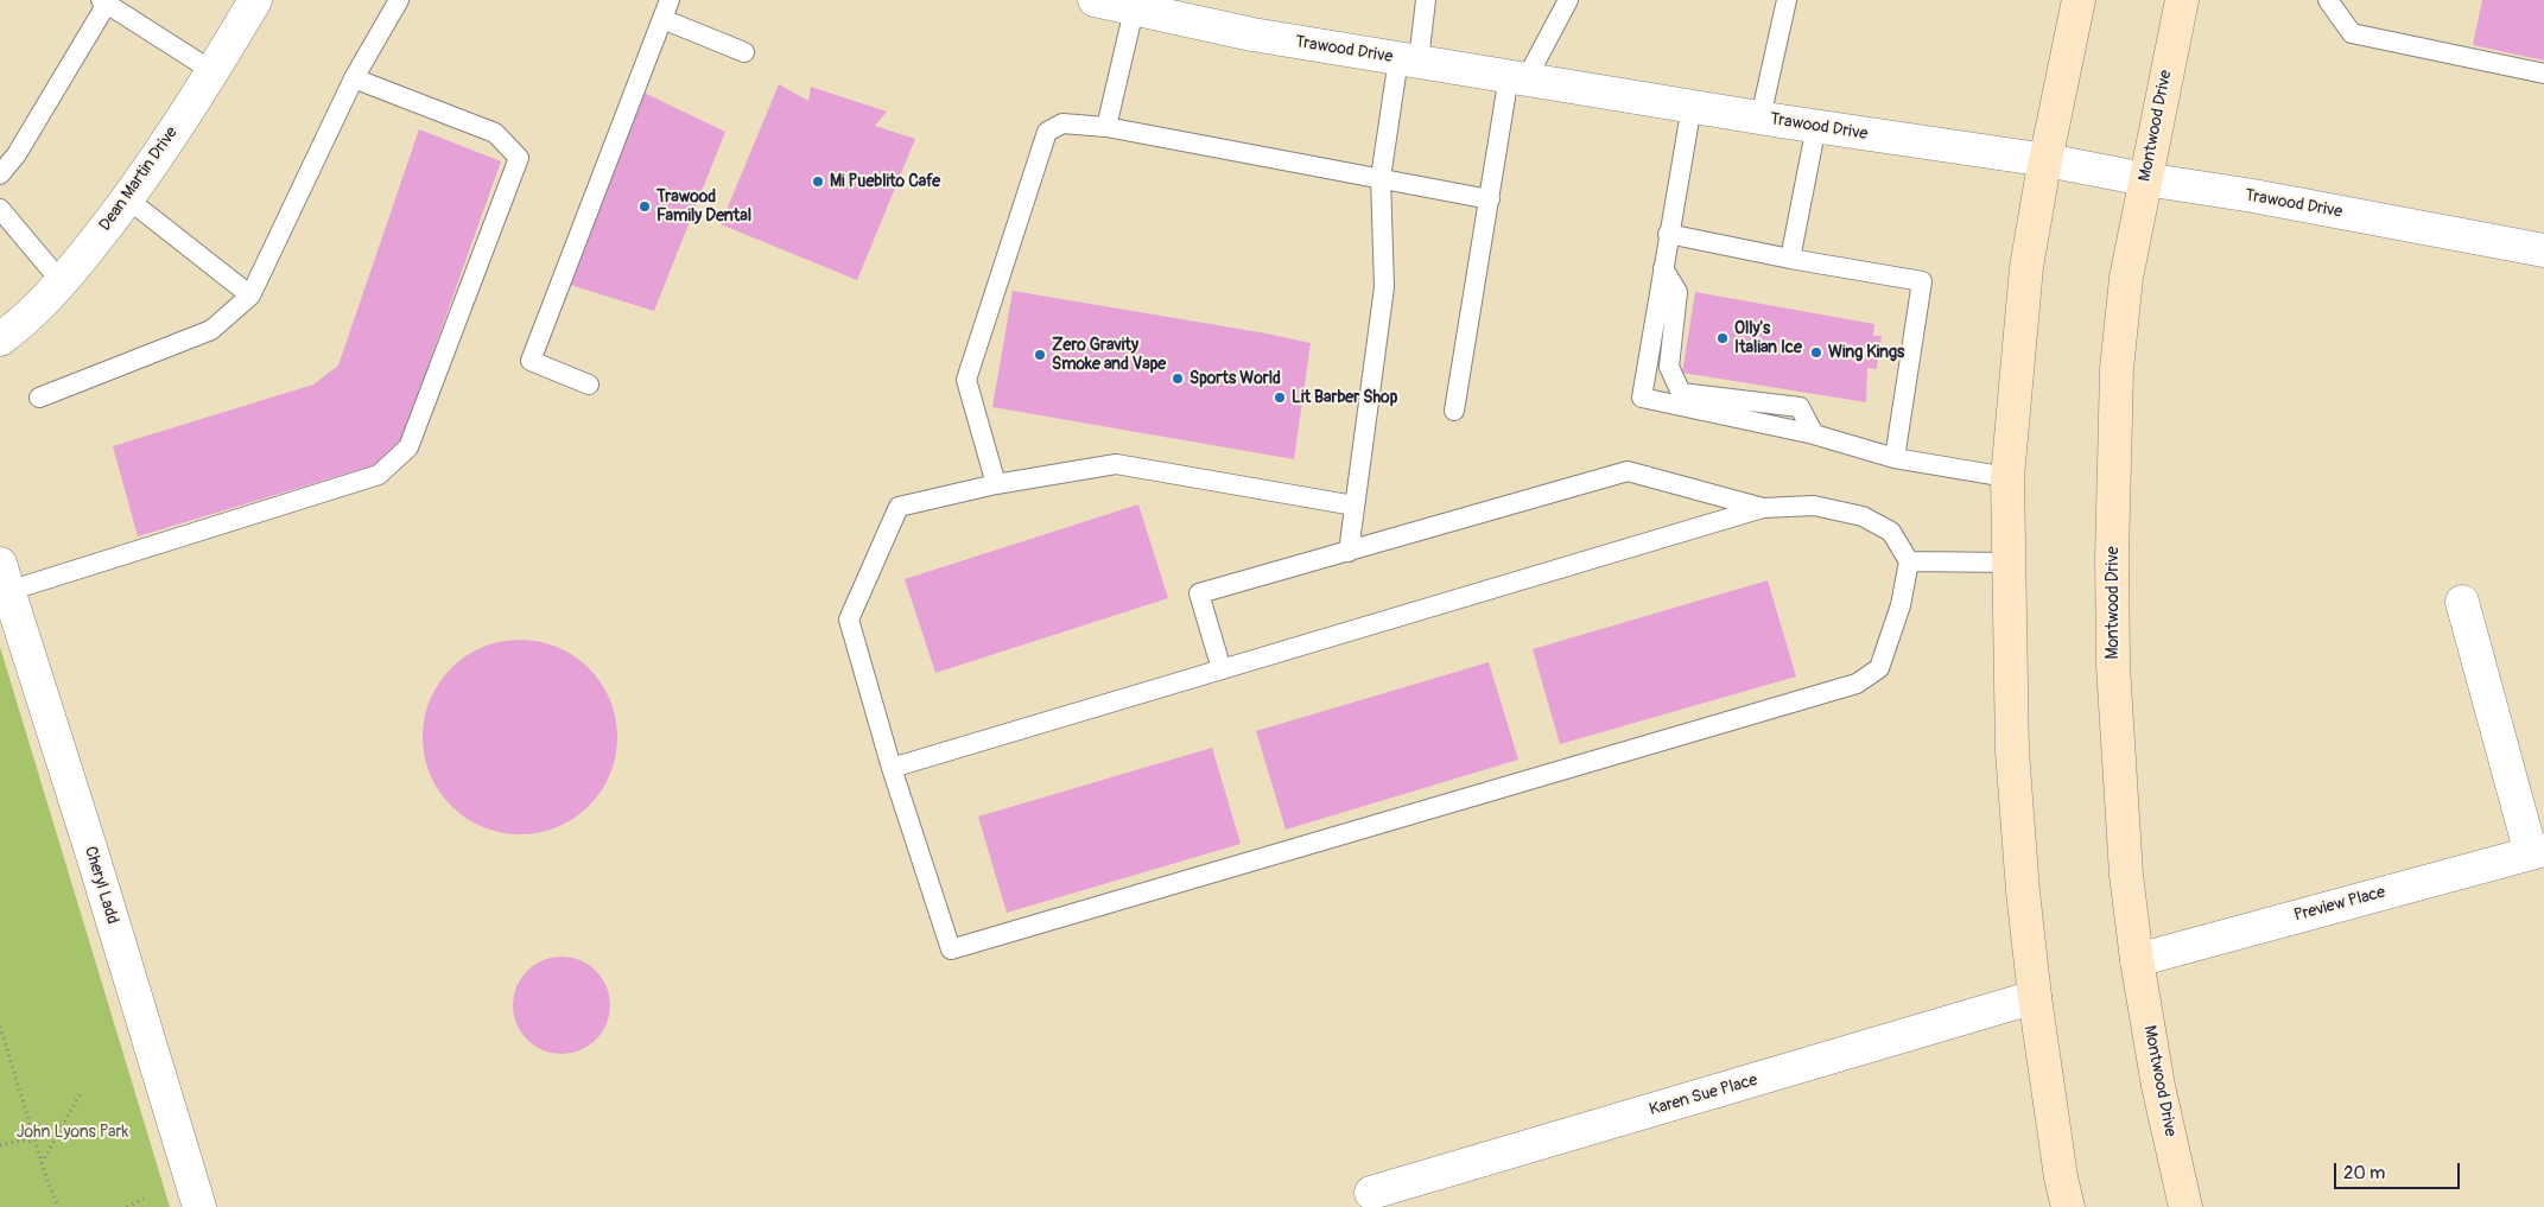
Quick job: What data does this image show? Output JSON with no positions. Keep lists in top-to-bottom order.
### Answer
{
  "streets": {
    "main road": ["Montwood Drive"],
    "street": [
      "Trawood Drive",
      "Dean Martin Drive",
      "Cheryl Ladd",
      "Preview Place",
      "Karen Sue Place"
    ]
  },
  "crossings": [
    ["Trawood Drive", "Montwood Drive"],
    ["Montwood Drive", "Preview Place"]
  ],
  "parks": ["John Lyons Park"],
  "places": [
    "Mi Pueblito Cafe",
    "Trawood Family Dental",
    "Olly's Italian Ice",
    "Wing Kings",
    "Zero Gravity Smoke and Vape",
    "Sports World",
    "Lit Barber Shop"
  ],
  "scale_bar": "20 m"
}
